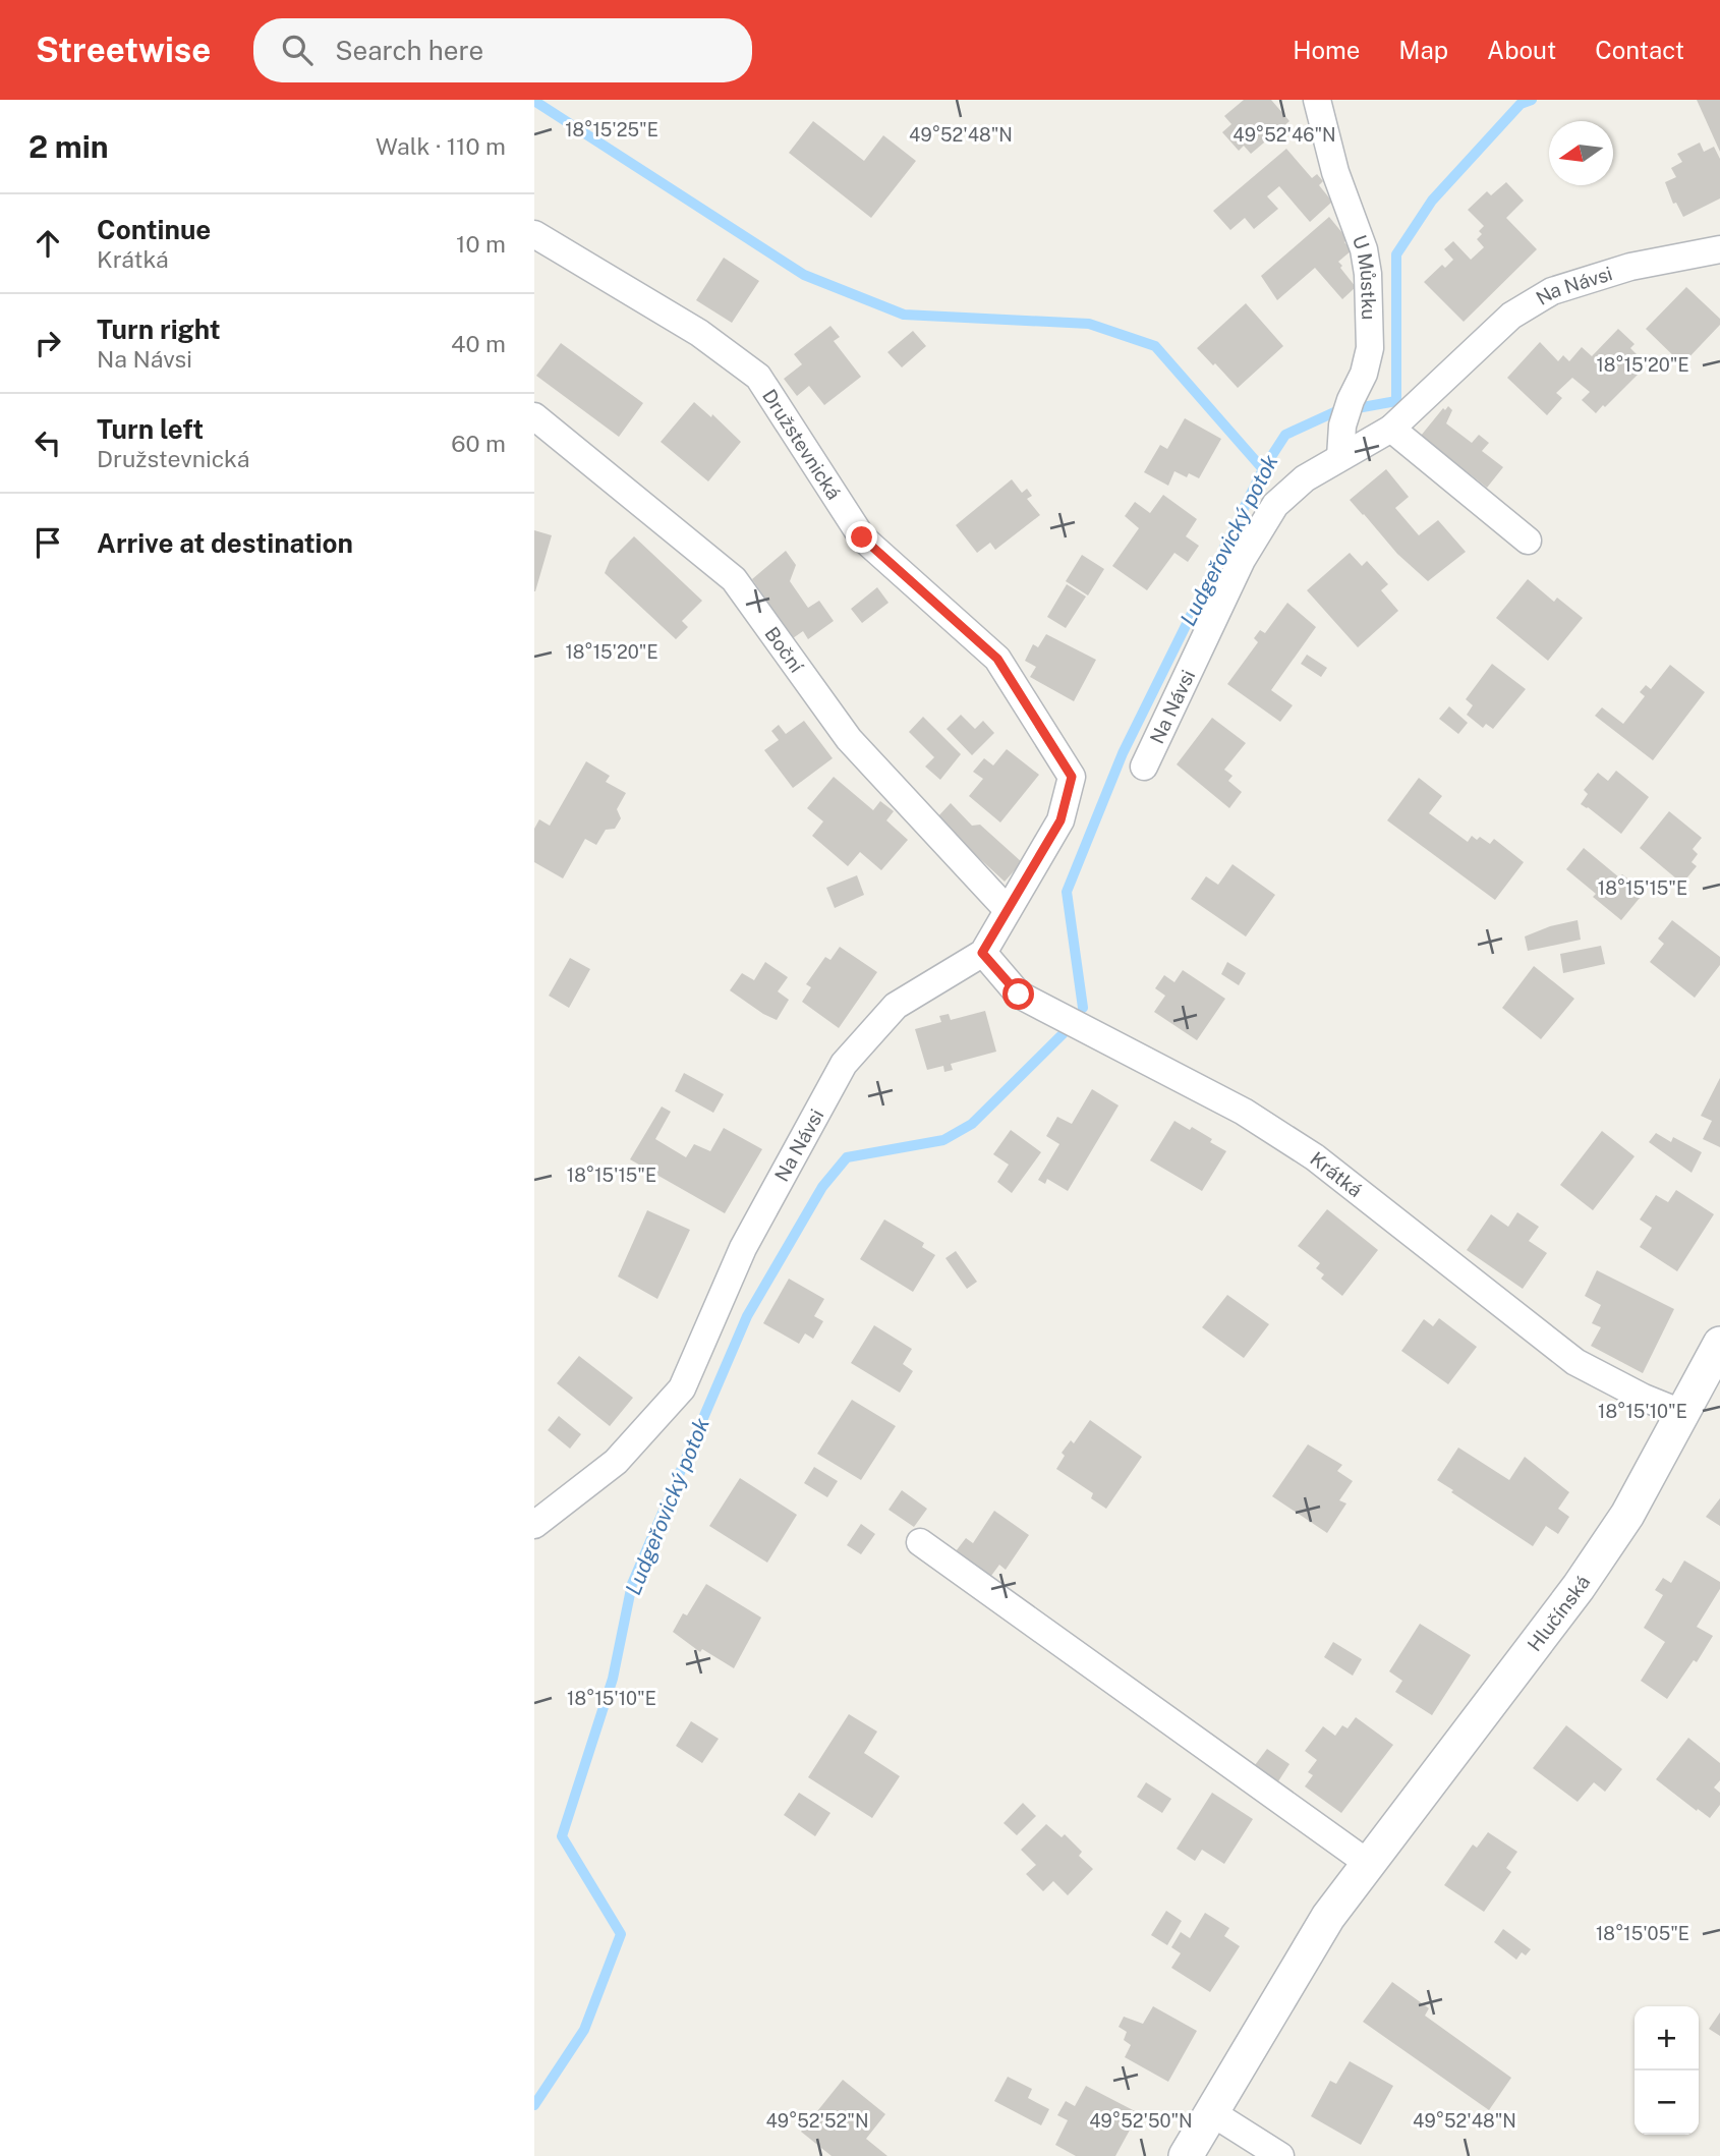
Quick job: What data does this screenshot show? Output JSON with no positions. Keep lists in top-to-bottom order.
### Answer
{
  "streets": {
    "street": [
      "U Můstku",
      "Na Návsi",
      "Družstevnická",
      "Boční",
      "Krátká",
      "Hlučínská"
    ]
  },
  "crossings": [
    ["U Můstku", "Na Návsi"],
    ["Na Návsi", "Družstevnická"],
    ["Na Návsi", "Boční"],
    ["Na Návsi", "Krátká"],
    ["Krátká", "Hlučínská"]
  ],
  "water": ["Ludgeřovický potok"],
  "north": "left",
  "page": {
    "header": "Streetwise",
    "search": "Search here",
    "nav": [
      "Home",
      "Map",
      "About",
      "Contact"
    ],
    "heading": ["2 min", "Walk · 110 m"],
    "list": [
      ["Continue", "Krátká", "10 m"],
      ["Turn right", "Na Návsi", "40 m"],
      ["Turn left", "Družstevnická", "60 m"],
      "Arrive at destination"
    ],
    "map_buttons": ["+", "−"]
  },
  "coordinates": [
    "18°15'25\"E",
    "49°52'48\"N",
    "49°52'46\"N",
    "18°15'20\"E",
    "18°15'15\"E",
    "18°15'10\"E",
    "18°15'05\"E",
    "49°52'52\"N",
    "49°52'50\"N"
  ]
}
